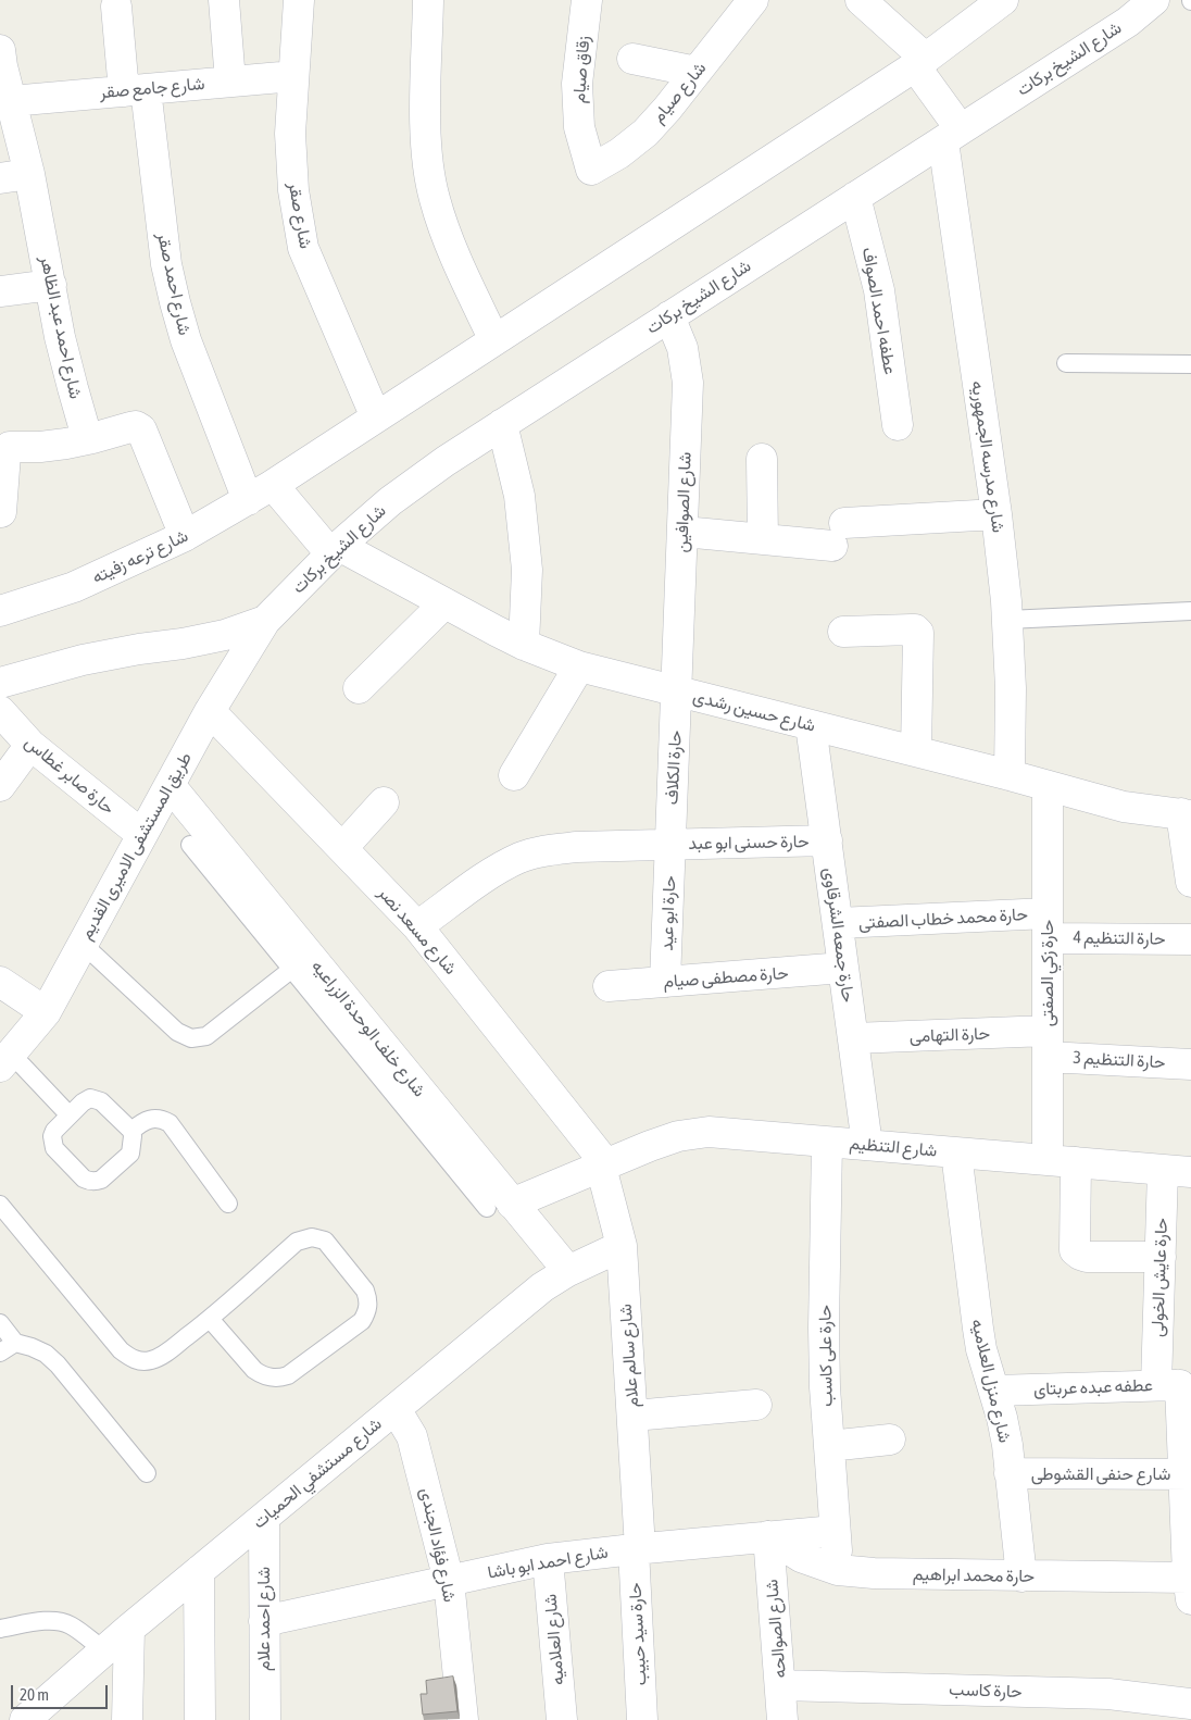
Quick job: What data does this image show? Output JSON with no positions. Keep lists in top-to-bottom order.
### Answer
{
  "streets": {
    "street": [
      "شارع الشيخ بركات",
      "زقاق صيام",
      "شارع جامع صقر",
      "شارع صيام",
      "شارع صقر",
      "شارع احمد صقر",
      "عطفه احمد الصواف",
      "شارع احمد عبد الظاهر",
      "شارع مدرسه الجمهوريه",
      "شارع الصوافين",
      "شارع ترعه زفيته",
      "شارع حسين رشدى",
      "حارة الكلاف",
      "حارة صابر غطاس",
      "حارة حسنى ابو عبد",
      "طريق المستشفى الاميرى القديم",
      "حارة ابو عيد",
      "حارة محمد خطاب الصفتى",
      "شارع مسعد نصر",
      "حارة جمعه الشرقاوى",
      "حارة التنظيم 4",
      "حارة زكي الصفتى",
      "حارة مصطفى صيام",
      "شارع خلف الوحدة الزراعيه",
      "حارة التهامى",
      "حارة التنظيم 3",
      "شارع التنظيم",
      "حارة عايش الخولى",
      "شارع سالم علام",
      "حارة على كاسب",
      "شارع منزل العلاميه",
      "عطفه عبده عربتاى",
      "شارع مستشفي الحميات",
      "شارع حنفى القشوطى",
      "شارع فؤاد الجندى",
      "شارع احمد ابو باشا",
      "حارة محمد ابراهيم",
      "شارع احمد علام",
      "شارع الصوالحه",
      "حارة سيد حبيب",
      "شارع العلاميه",
      "حارة كاسب"
    ]
  },
  "crossings": [
    ["شارع الشيخ بركات", "عطفه احمد الصواف"],
    ["شارع الشيخ بركات", "شارع مدرسه الجمهوريه"],
    ["شارع الشيخ بركات", "شارع الصوافين"],
    ["شارع الشيخ بركات", "شارع حسين رشدى"],
    ["شارع الشيخ بركات", "طريق المستشفى الاميرى القديم"],
    ["زقاق صيام", "شارع صيام"],
    ["شارع جامع صقر", "شارع صقر"],
    ["شارع جامع صقر", "شارع احمد صقر"],
    ["شارع جامع صقر", "شارع احمد عبد الظاهر"],
    ["شارع احمد صقر", "شارع ترعه زفيته"],
    ["شارع مدرسه الجمهوريه", "شارع حسين رشدى"],
    ["شارع الصوافين", "شارع حسين رشدى"],
    ["شارع الصوافين", "حارة الكلاف"],
    ["شارع حسين رشدى", "حارة الكلاف"],
    ["شارع حسين رشدى", "حارة جمعه الشرقاوى"],
    ["شارع حسين رشدى", "حارة زكي الصفتى"],
    ["حارة الكلاف", "حارة حسنى ابو عبد"],
    ["حارة الكلاف", "حارة ابو عيد"],
    ["حارة صابر غطاس", "طريق المستشفى الاميرى القديم"],
    ["حارة حسنى ابو عبد", "حارة ابو عيد"],
    ["حارة حسنى ابو عبد", "شارع مسعد نصر"],
    ["حارة حسنى ابو عبد", "حارة جمعه الشرقاوى"],
    ["طريق المستشفى الاميرى القديم", "شارع مسعد نصر"],
    ["طريق المستشفى الاميرى القديم", "شارع خلف الوحدة الزراعيه"],
    ["حارة ابو عيد", "حارة مصطفى صيام"],
    ["حارة محمد خطاب الصفتى", "حارة جمعه الشرقاوى"],
    ["حارة محمد خطاب الصفتى", "حارة التنظيم 4"],
    ["حارة محمد خطاب الصفتى", "حارة زكي الصفتى"],
    ["شارع مسعد نصر", "شارع التنظيم"],
    ["شارع مسعد نصر", "شارع سالم علام"],
    ["حارة جمعه الشرقاوى", "حارة مصطفى صيام"],
    ["حارة جمعه الشرقاوى", "حارة التهامى"],
    ["حارة جمعه الشرقاوى", "شارع التنظيم"],
    ["حارة التنظيم 4", "حارة زكي الصفتى"],
    ["حارة زكي الصفتى", "حارة التهامى"],
    ["حارة زكي الصفتى", "حارة التنظيم 3"],
    ["حارة زكي الصفتى", "شارع التنظيم"],
    ["شارع خلف الوحدة الزراعيه", "شارع التنظيم"],
    ["شارع خلف الوحدة الزراعيه", "شارع مستشفي الحميات"],
    ["حارة التهامى", "حارة التنظيم 3"],
    ["شارع التنظيم", "حارة عايش الخولى"],
    ["شارع التنظيم", "شارع سالم علام"],
    ["شارع التنظيم", "حارة على كاسب"],
    ["شارع التنظيم", "شارع منزل العلاميه"],
    ["حارة عايش الخولى", "عطفه عبده عربتاى"],
    ["حارة عايش الخولى", "شارع حنفى القشوطى"],
    ["حارة عايش الخولى", "حارة محمد ابراهيم"],
    ["شارع سالم علام", "شارع مستشفي الحميات"],
    ["شارع سالم علام", "شارع احمد ابو باشا"],
    ["شارع سالم علام", "حارة سيد حبيب"],
    ["حارة على كاسب", "شارع احمد ابو باشا"],
    ["حارة على كاسب", "حارة محمد ابراهيم"],
    ["شارع منزل العلاميه", "عطفه عبده عربتاى"],
    ["شارع منزل العلاميه", "شارع حنفى القشوطى"],
    ["شارع منزل العلاميه", "حارة محمد ابراهيم"],
    ["شارع مستشفي الحميات", "شارع فؤاد الجندى"],
    ["شارع مستشفي الحميات", "شارع احمد علام"],
    ["شارع فؤاد الجندى", "شارع احمد ابو باشا"],
    ["شارع احمد ابو باشا", "حارة محمد ابراهيم"],
    ["شارع احمد ابو باشا", "شارع احمد علام"],
    ["شارع احمد ابو باشا", "شارع الصوالحه"],
    ["شارع احمد ابو باشا", "حارة سيد حبيب"],
    ["شارع احمد ابو باشا", "شارع العلاميه"],
    ["حارة محمد ابراهيم", "شارع الصوالحه"],
    ["شارع الصوالحه", "حارة كاسب"]
  ],
  "scale_bar": "20 m"
}
